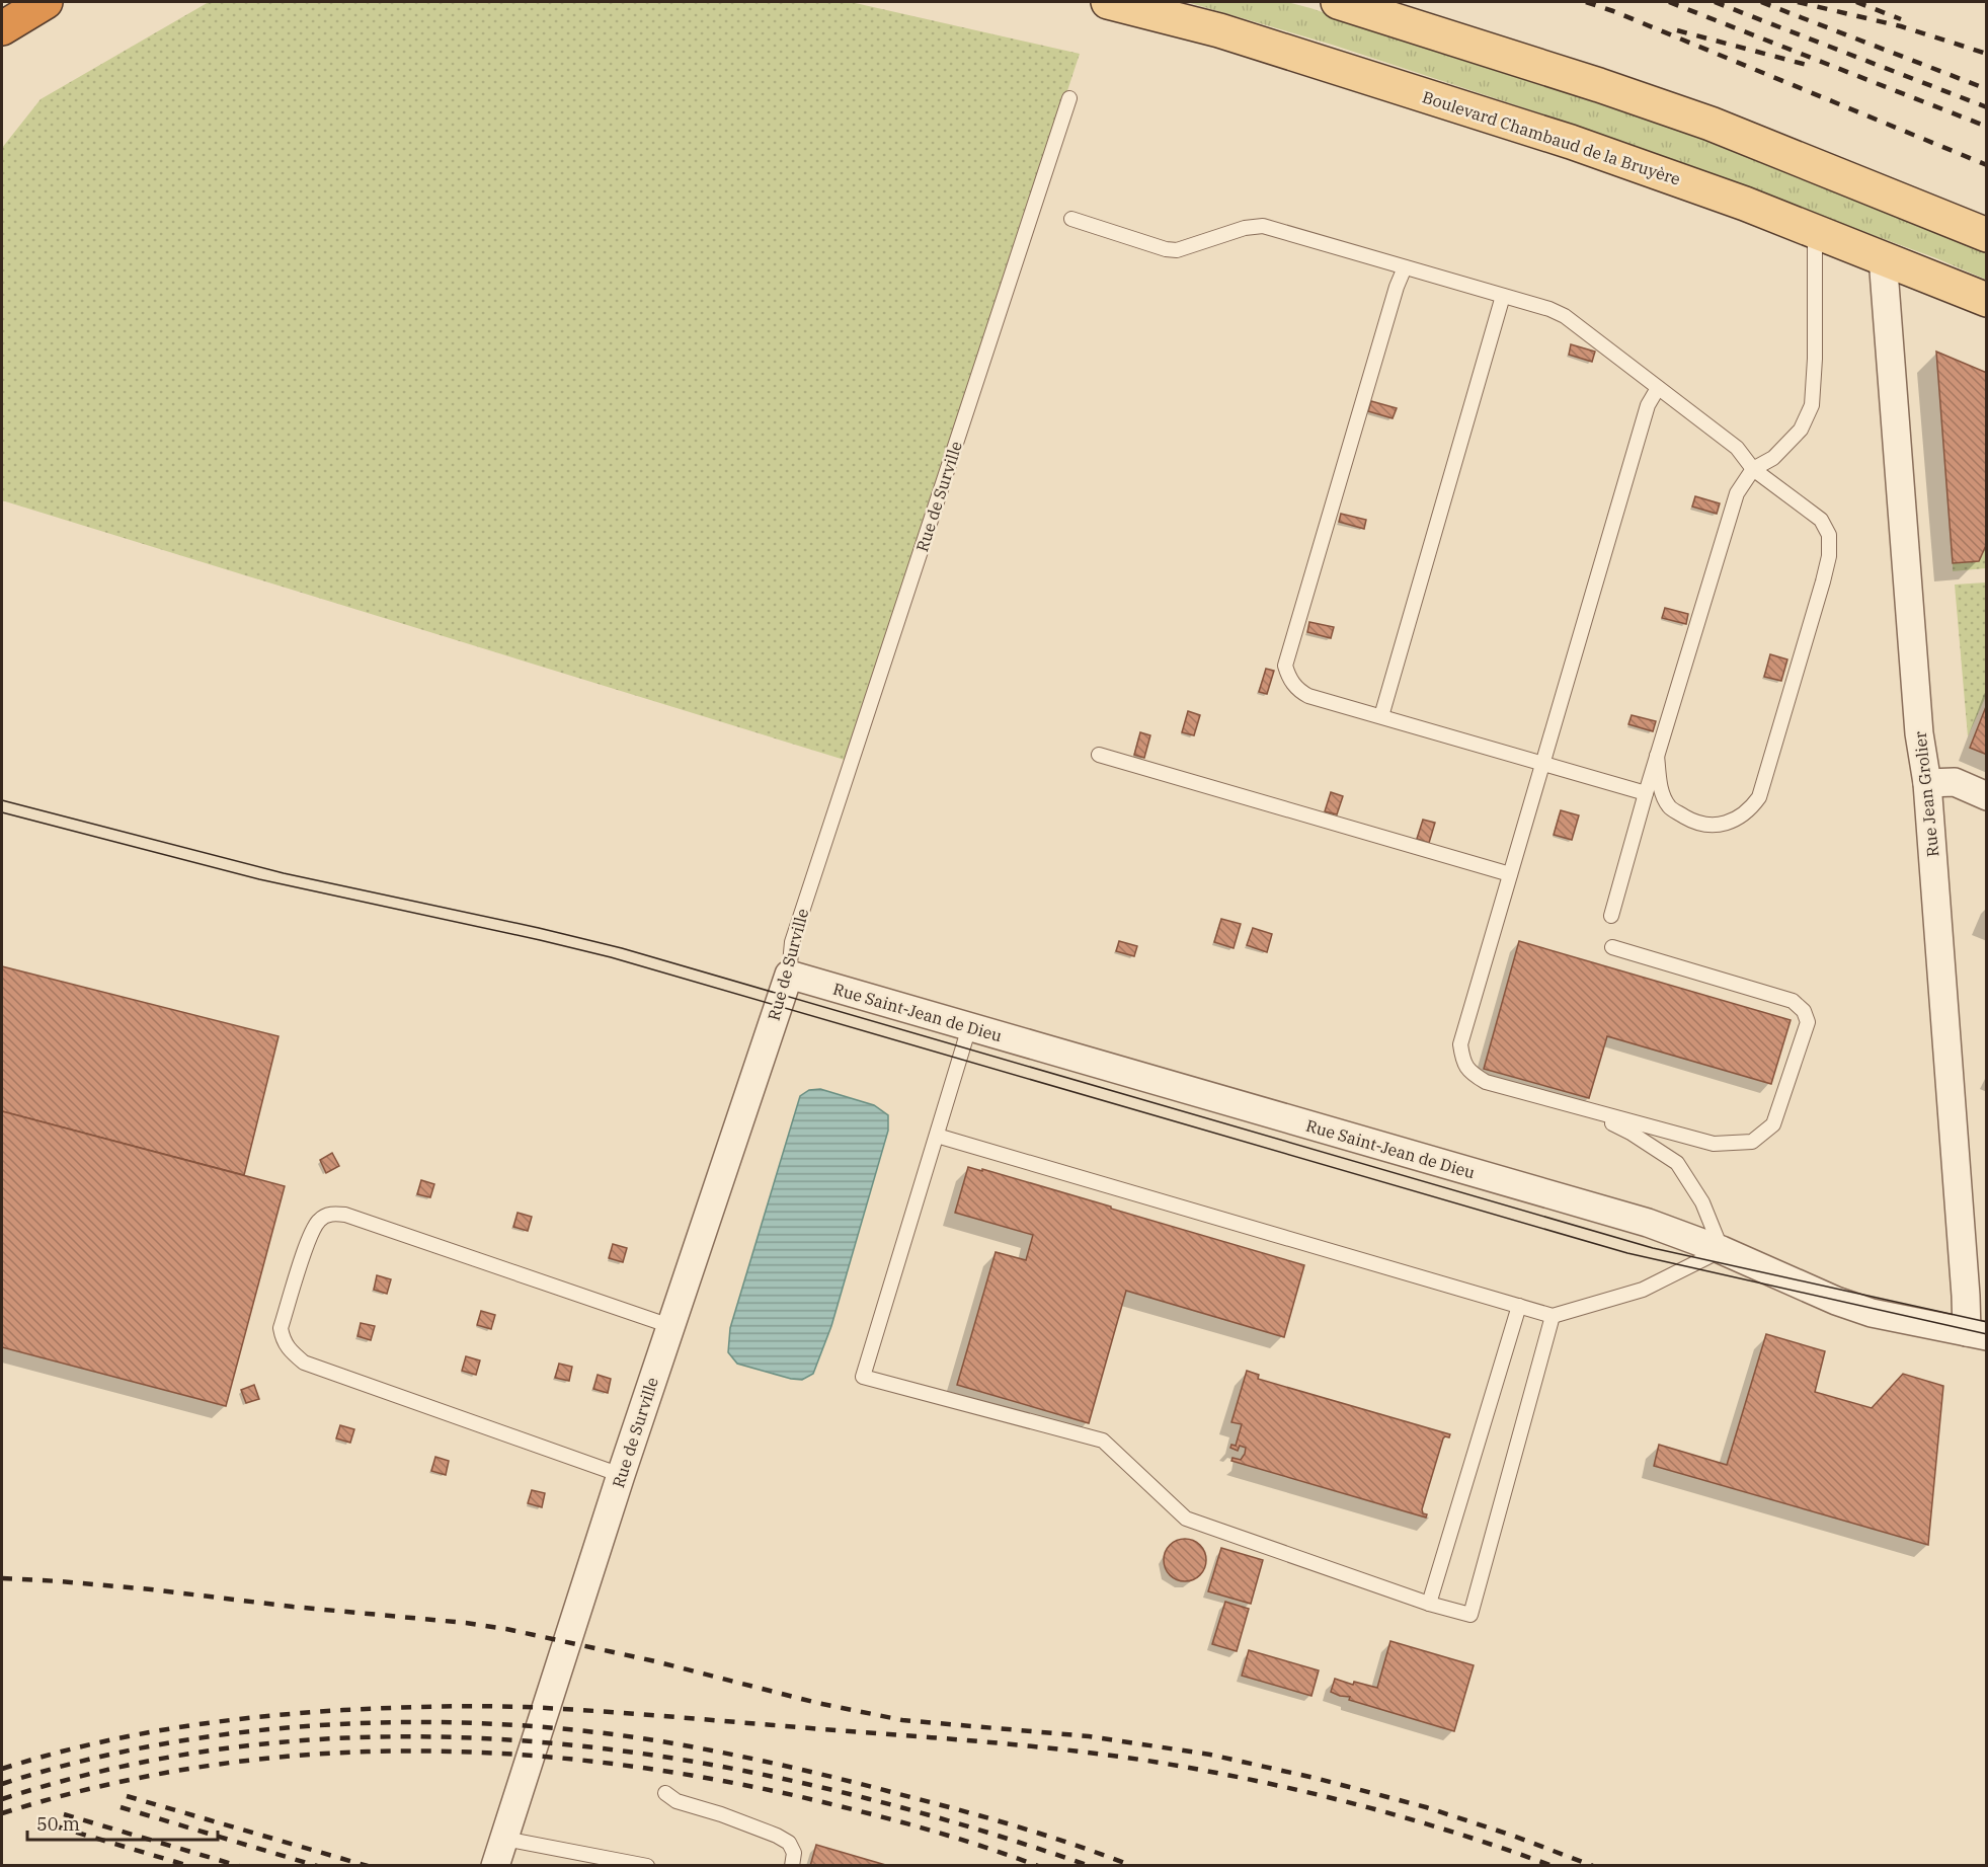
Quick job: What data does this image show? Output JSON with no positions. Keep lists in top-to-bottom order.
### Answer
{
  "streets": {
    "main road": ["Boulevard Chambaud de la Bruyère"],
    "street": ["Rue de Surville", "Rue Jean Grolier", "Rue Saint-Jean de Dieu"]
  },
  "crossings": [
    ["Boulevard Chambaud de la Bruyère", "Rue Jean Grolier"],
    ["Rue de Surville", "Rue Saint-Jean de Dieu"],
    ["Rue Jean Grolier", "Rue Saint-Jean de Dieu"]
  ],
  "scale_bar": "50 m"
}
